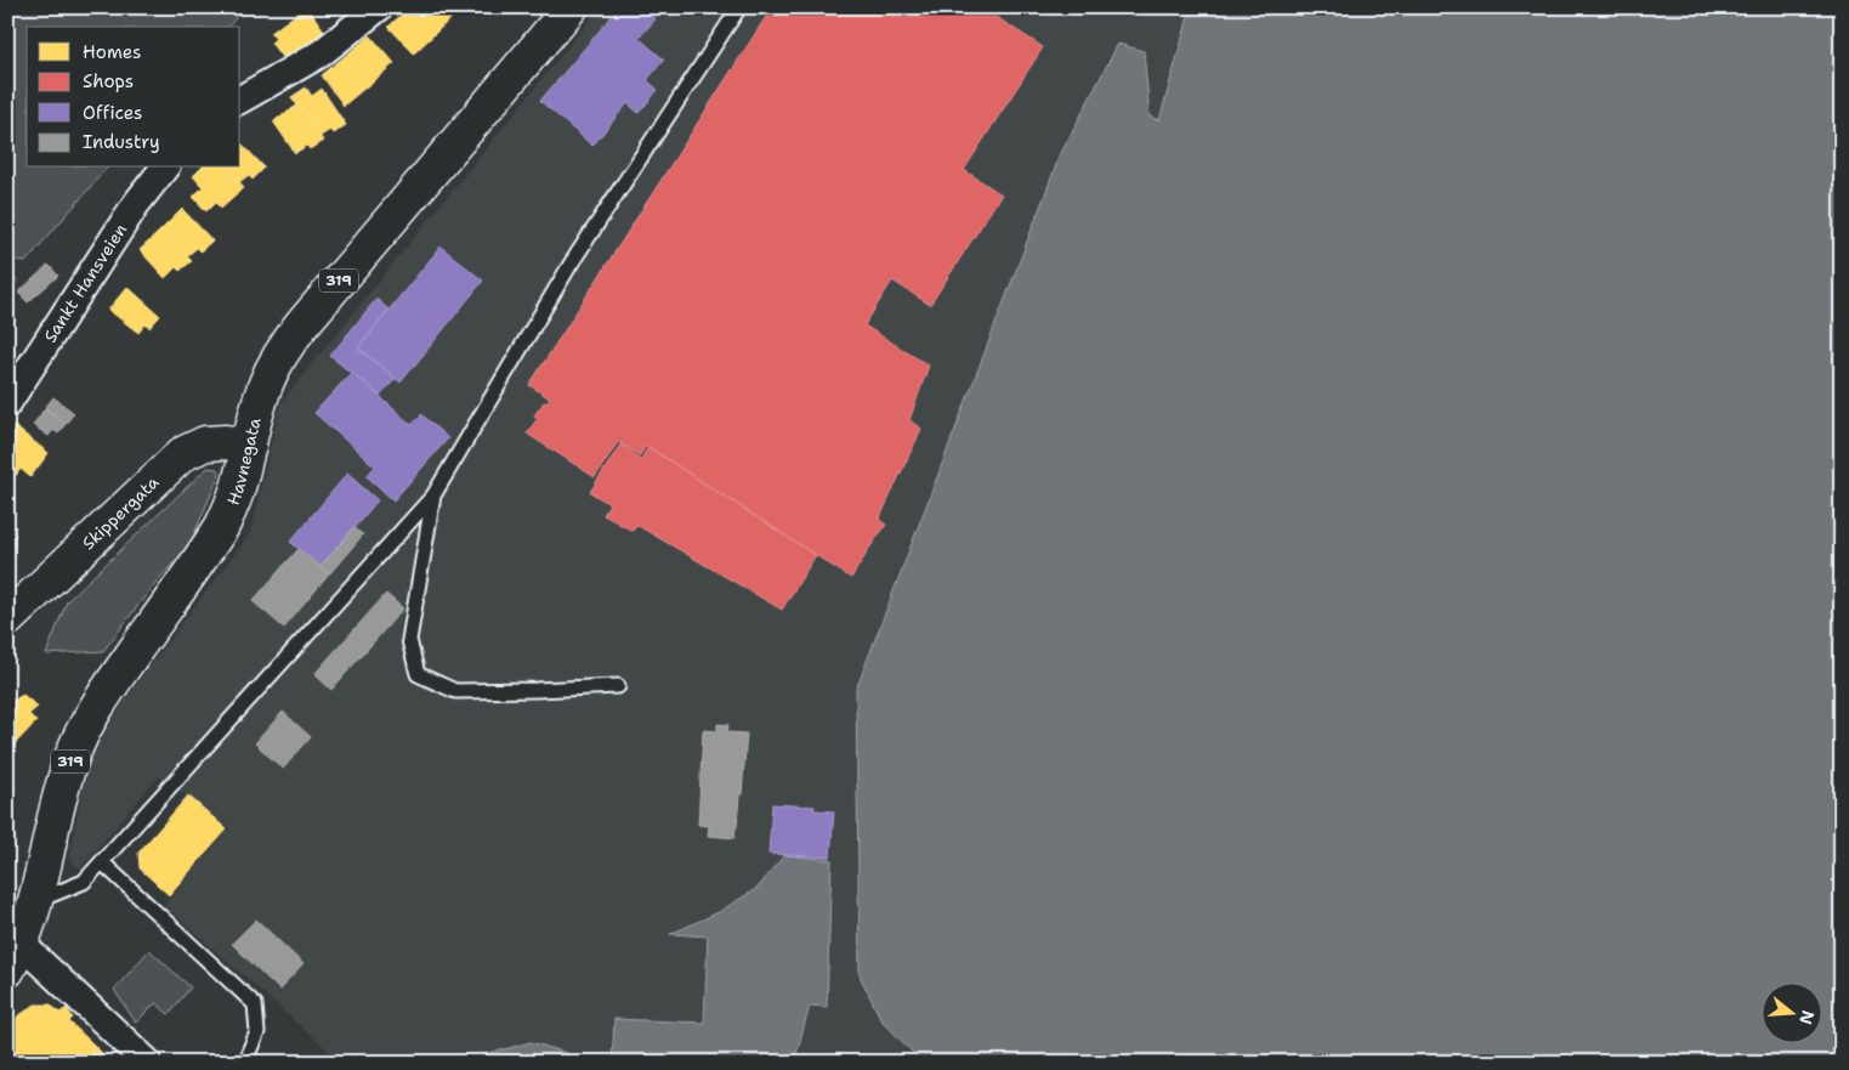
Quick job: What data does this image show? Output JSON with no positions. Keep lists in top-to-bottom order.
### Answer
{
  "streets": {
    "main road": ["319", "Havnegata", "Skippergata"],
    "street": ["Sankt Hansveien"]
  },
  "crossings": [
    ["Havnegata", "Skippergata"]
  ],
  "legend": [
    "Homes",
    "Shops",
    "Offices",
    "Industry"
  ],
  "north": "right"
}
